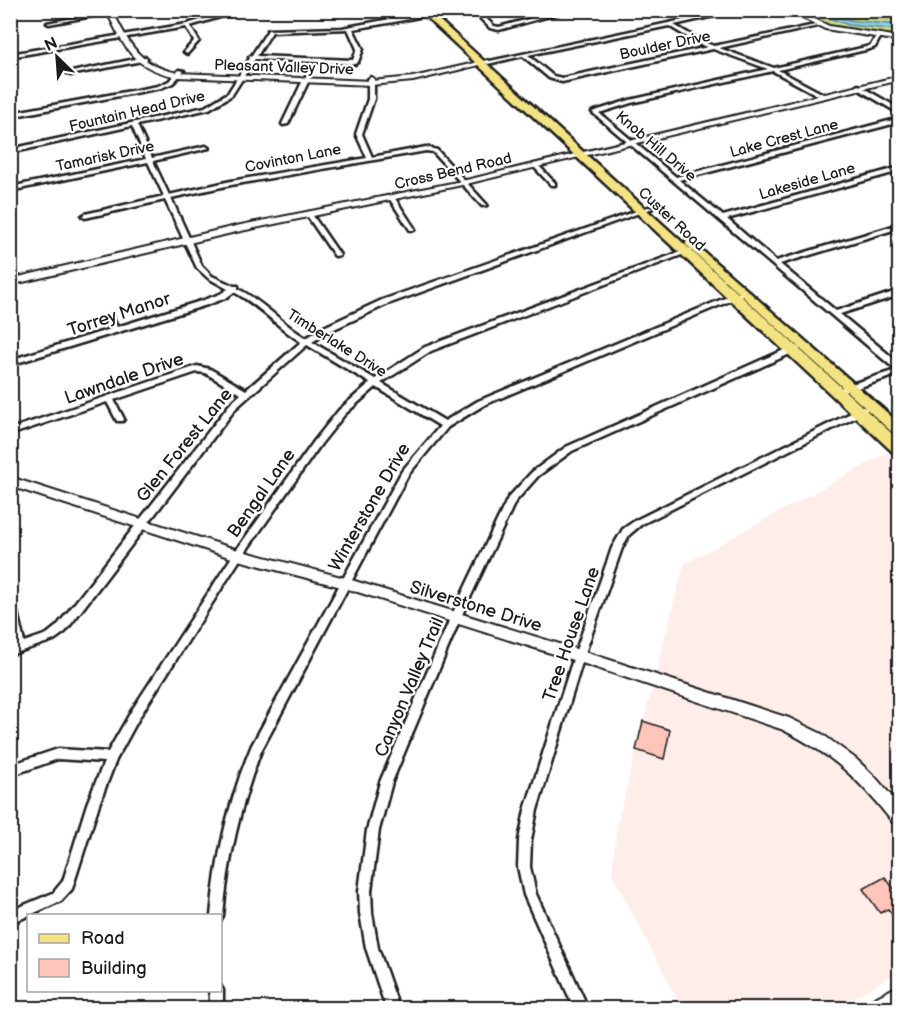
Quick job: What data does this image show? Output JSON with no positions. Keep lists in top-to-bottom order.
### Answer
{
  "streets": {
    "main road": ["Custer Road"],
    "street": [
      "Boulder Drive",
      "Pleasant Valley Drive",
      "Fountain Head Drive",
      "Lake Crest Lane",
      "Knob Hill Drive",
      "Tamarisk Drive",
      "Covinton Lane",
      "Cross Bend Road",
      "Lakeside Lane",
      "Torrey Manor",
      "Timberlake Drive",
      "Lawndale Drive",
      "Glen Forest Lane",
      "Bengal Lane",
      "Winterstone Drive",
      "Silverstone Drive",
      "Tree House Lane",
      "Canyon Valley Trail"
    ]
  },
  "crossings": [
    ["Boulder Drive", "Pleasant Valley Drive"],
    ["Pleasant Valley Drive", "Fountain Head Drive"],
    ["Pleasant Valley Drive", "Custer Road"],
    ["Fountain Head Drive", "Timberlake Drive"],
    ["Lake Crest Lane", "Knob Hill Drive"],
    ["Knob Hill Drive", "Cross Bend Road"],
    ["Knob Hill Drive", "Lakeside Lane"],
    ["Tamarisk Drive", "Timberlake Drive"],
    ["Covinton Lane", "Cross Bend Road"],
    ["Covinton Lane", "Timberlake Drive"],
    ["Cross Bend Road", "Custer Road"],
    ["Cross Bend Road", "Timberlake Drive"],
    ["Custer Road", "Glen Forest Lane"],
    ["Custer Road", "Bengal Lane"],
    ["Custer Road", "Winterstone Drive"],
    ["Custer Road", "Tree House Lane"],
    ["Custer Road", "Canyon Valley Trail"],
    ["Torrey Manor", "Timberlake Drive"],
    ["Timberlake Drive", "Glen Forest Lane"],
    ["Timberlake Drive", "Bengal Lane"],
    ["Timberlake Drive", "Winterstone Drive"],
    ["Lawndale Drive", "Glen Forest Lane"],
    ["Glen Forest Lane", "Silverstone Drive"],
    ["Bengal Lane", "Silverstone Drive"],
    ["Winterstone Drive", "Silverstone Drive"],
    ["Silverstone Drive", "Tree House Lane"],
    ["Silverstone Drive", "Canyon Valley Trail"]
  ],
  "legend": ["Road", "Building"],
  "north": "top left"
}
